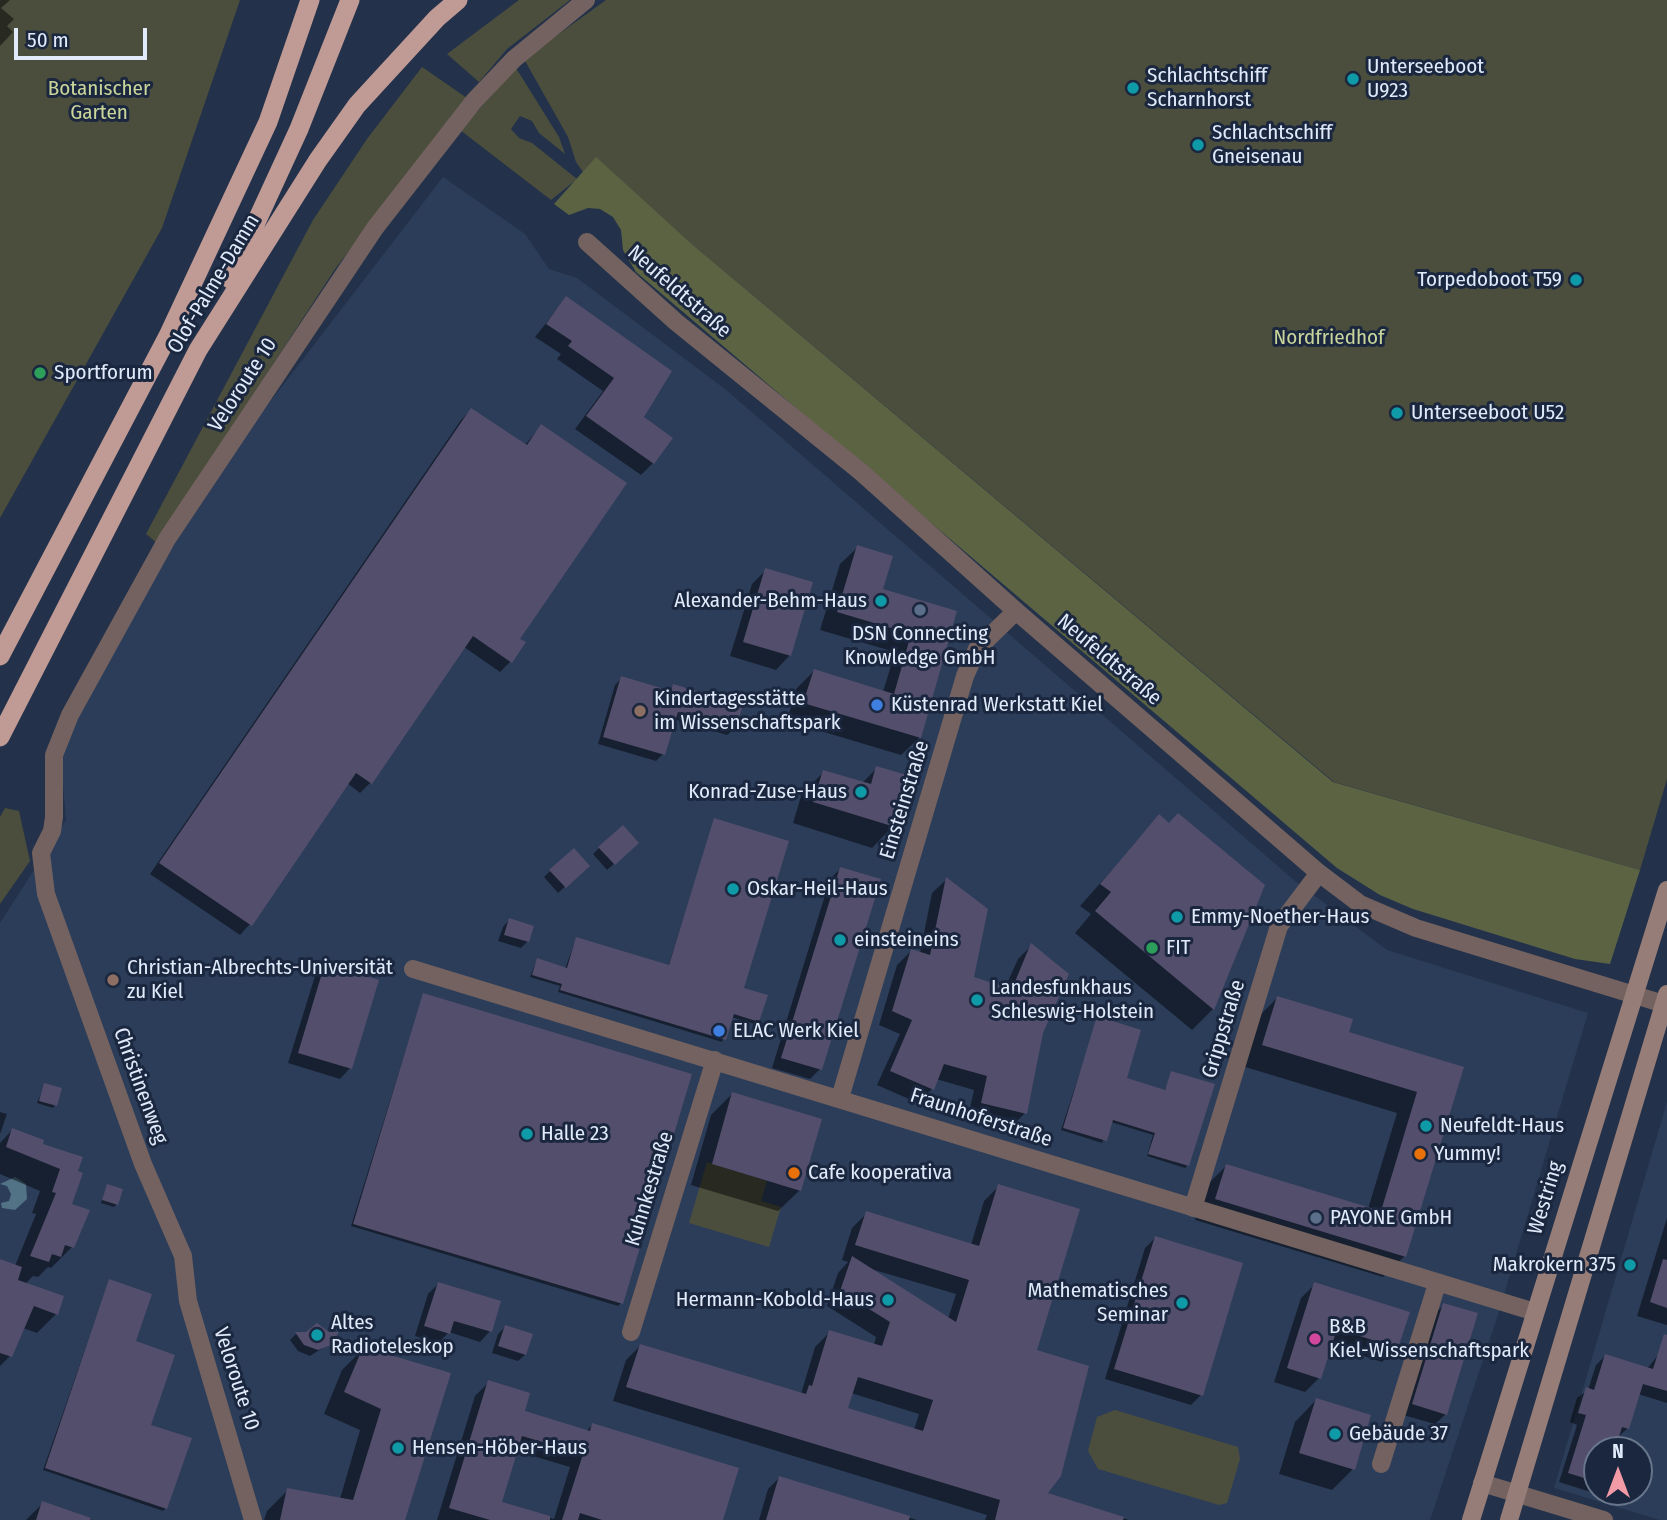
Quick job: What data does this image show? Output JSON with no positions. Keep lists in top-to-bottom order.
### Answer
{
  "streets": {
    "highway": ["Olof-Palme-Damm"],
    "main road": ["Westring"],
    "street": [
      "Neufeldtstraße",
      "Veloroute 10",
      "Einsteinstraße",
      "Grippstraße",
      "Christinenweg",
      "Fraunhoferstraße",
      "Kuhnkestraße"
    ]
  },
  "crossings": [
    ["Neufeldtstraße", "Einsteinstraße"],
    ["Neufeldtstraße", "Grippstraße"],
    ["Neufeldtstraße", "Westring"],
    ["Veloroute 10", "Christinenweg"],
    ["Einsteinstraße", "Fraunhoferstraße"],
    ["Grippstraße", "Fraunhoferstraße"],
    ["Fraunhoferstraße", "Kuhnkestraße"],
    ["Fraunhoferstraße", "Westring"]
  ],
  "parks": ["Botanischer Garten", "Nordfriedhof"],
  "places": [
    "Unterseeboot U923",
    "Schlachtschiff Scharnhorst",
    "Schlachtschiff Gneisenau",
    "Torpedoboot T59",
    "Sportforum",
    "Unterseeboot U52",
    "Alexander-Behm-Haus",
    "DSN Connecting Knowledge GmbH",
    "Küstenrad Werkstatt Kiel",
    "Kindertagesstätte im Wissenschaftspark",
    "Konrad-Zuse-Haus",
    "Oskar-Heil-Haus",
    "Emmy-Noether-Haus",
    "einsteineins",
    "FIT",
    "Christian-Albrechts-Universität zu Kiel",
    "Landesfunkhaus Schleswig-Holstein",
    "ELAC Werk Kiel",
    "Neufeldt-Haus",
    "Halle 23",
    "Yummy!",
    "Cafe kooperativa",
    "PAYONE GmbH",
    "Makrokern 375",
    "Hermann-Kobold-Haus",
    "Mathematisches Seminar",
    "Altes Radioteleskop",
    "B&B Kiel-Wissenschaftspark",
    "Gebäude 37",
    "Hensen-Höber-Haus"
  ],
  "scale_bar": "50 m",
  "north": "top"
}
